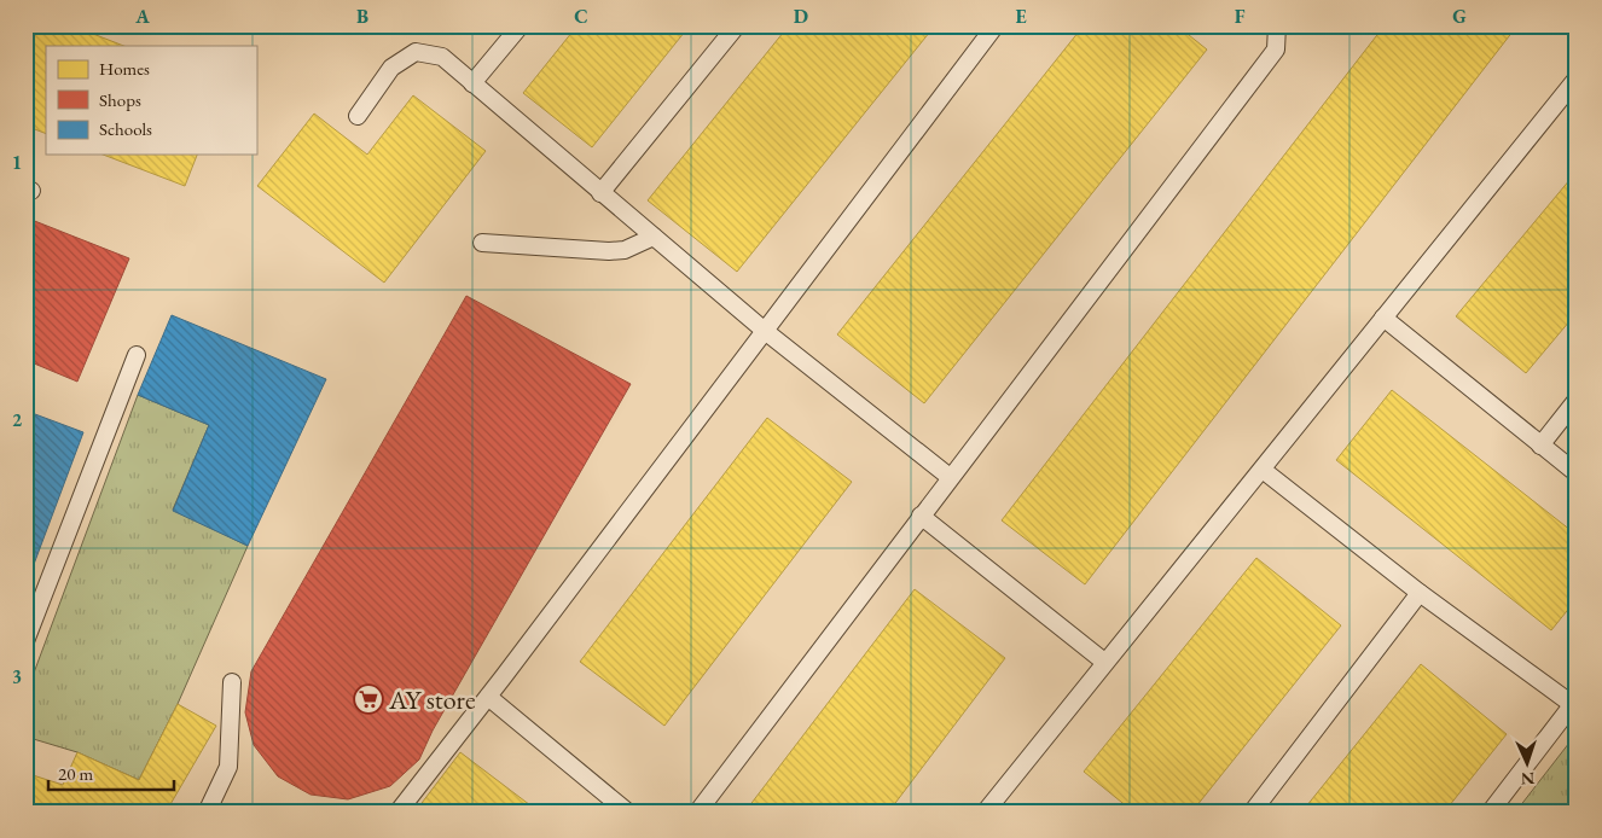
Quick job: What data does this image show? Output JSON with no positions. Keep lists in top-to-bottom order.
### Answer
{
  "places": {
    "supermarket": ["AY store"]
  },
  "legend": ["Homes", "Shops", "Schools"],
  "scale_bar": "20 m",
  "north": "bottom",
  "grid": {
    "columns": [
      "A",
      "B",
      "C",
      "D",
      "E",
      "F",
      "G"
    ],
    "rows": ["1", "2", "3"]
  }
}
